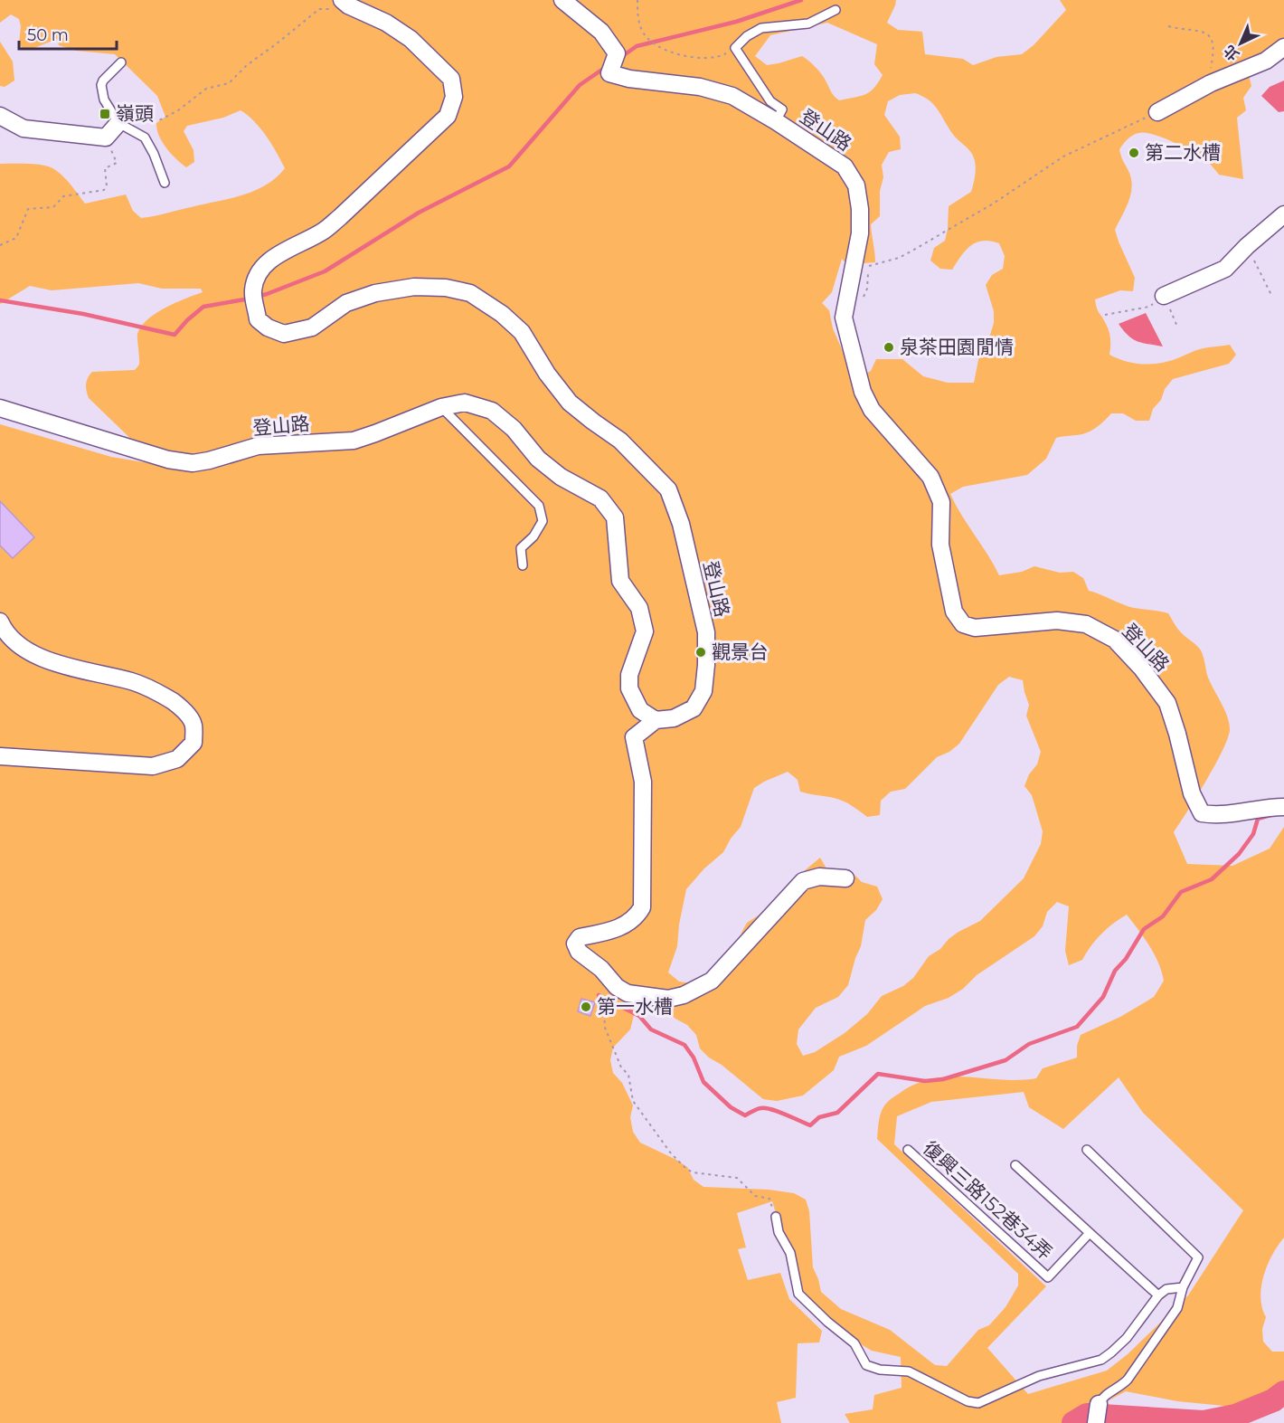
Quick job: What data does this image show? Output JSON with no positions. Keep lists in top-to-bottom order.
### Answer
{
  "streets": {
    "street": ["登山路"],
    "lane": ["復興三路152巷34弄"]
  },
  "places": {
    "transit": ["嶺頭"],
    "other": [
      "第二水槽",
      "泉茶田園閒情",
      "觀景台",
      "第一水槽"
    ]
  },
  "scale_bar": "50 m",
  "north": "bottom left"
}
